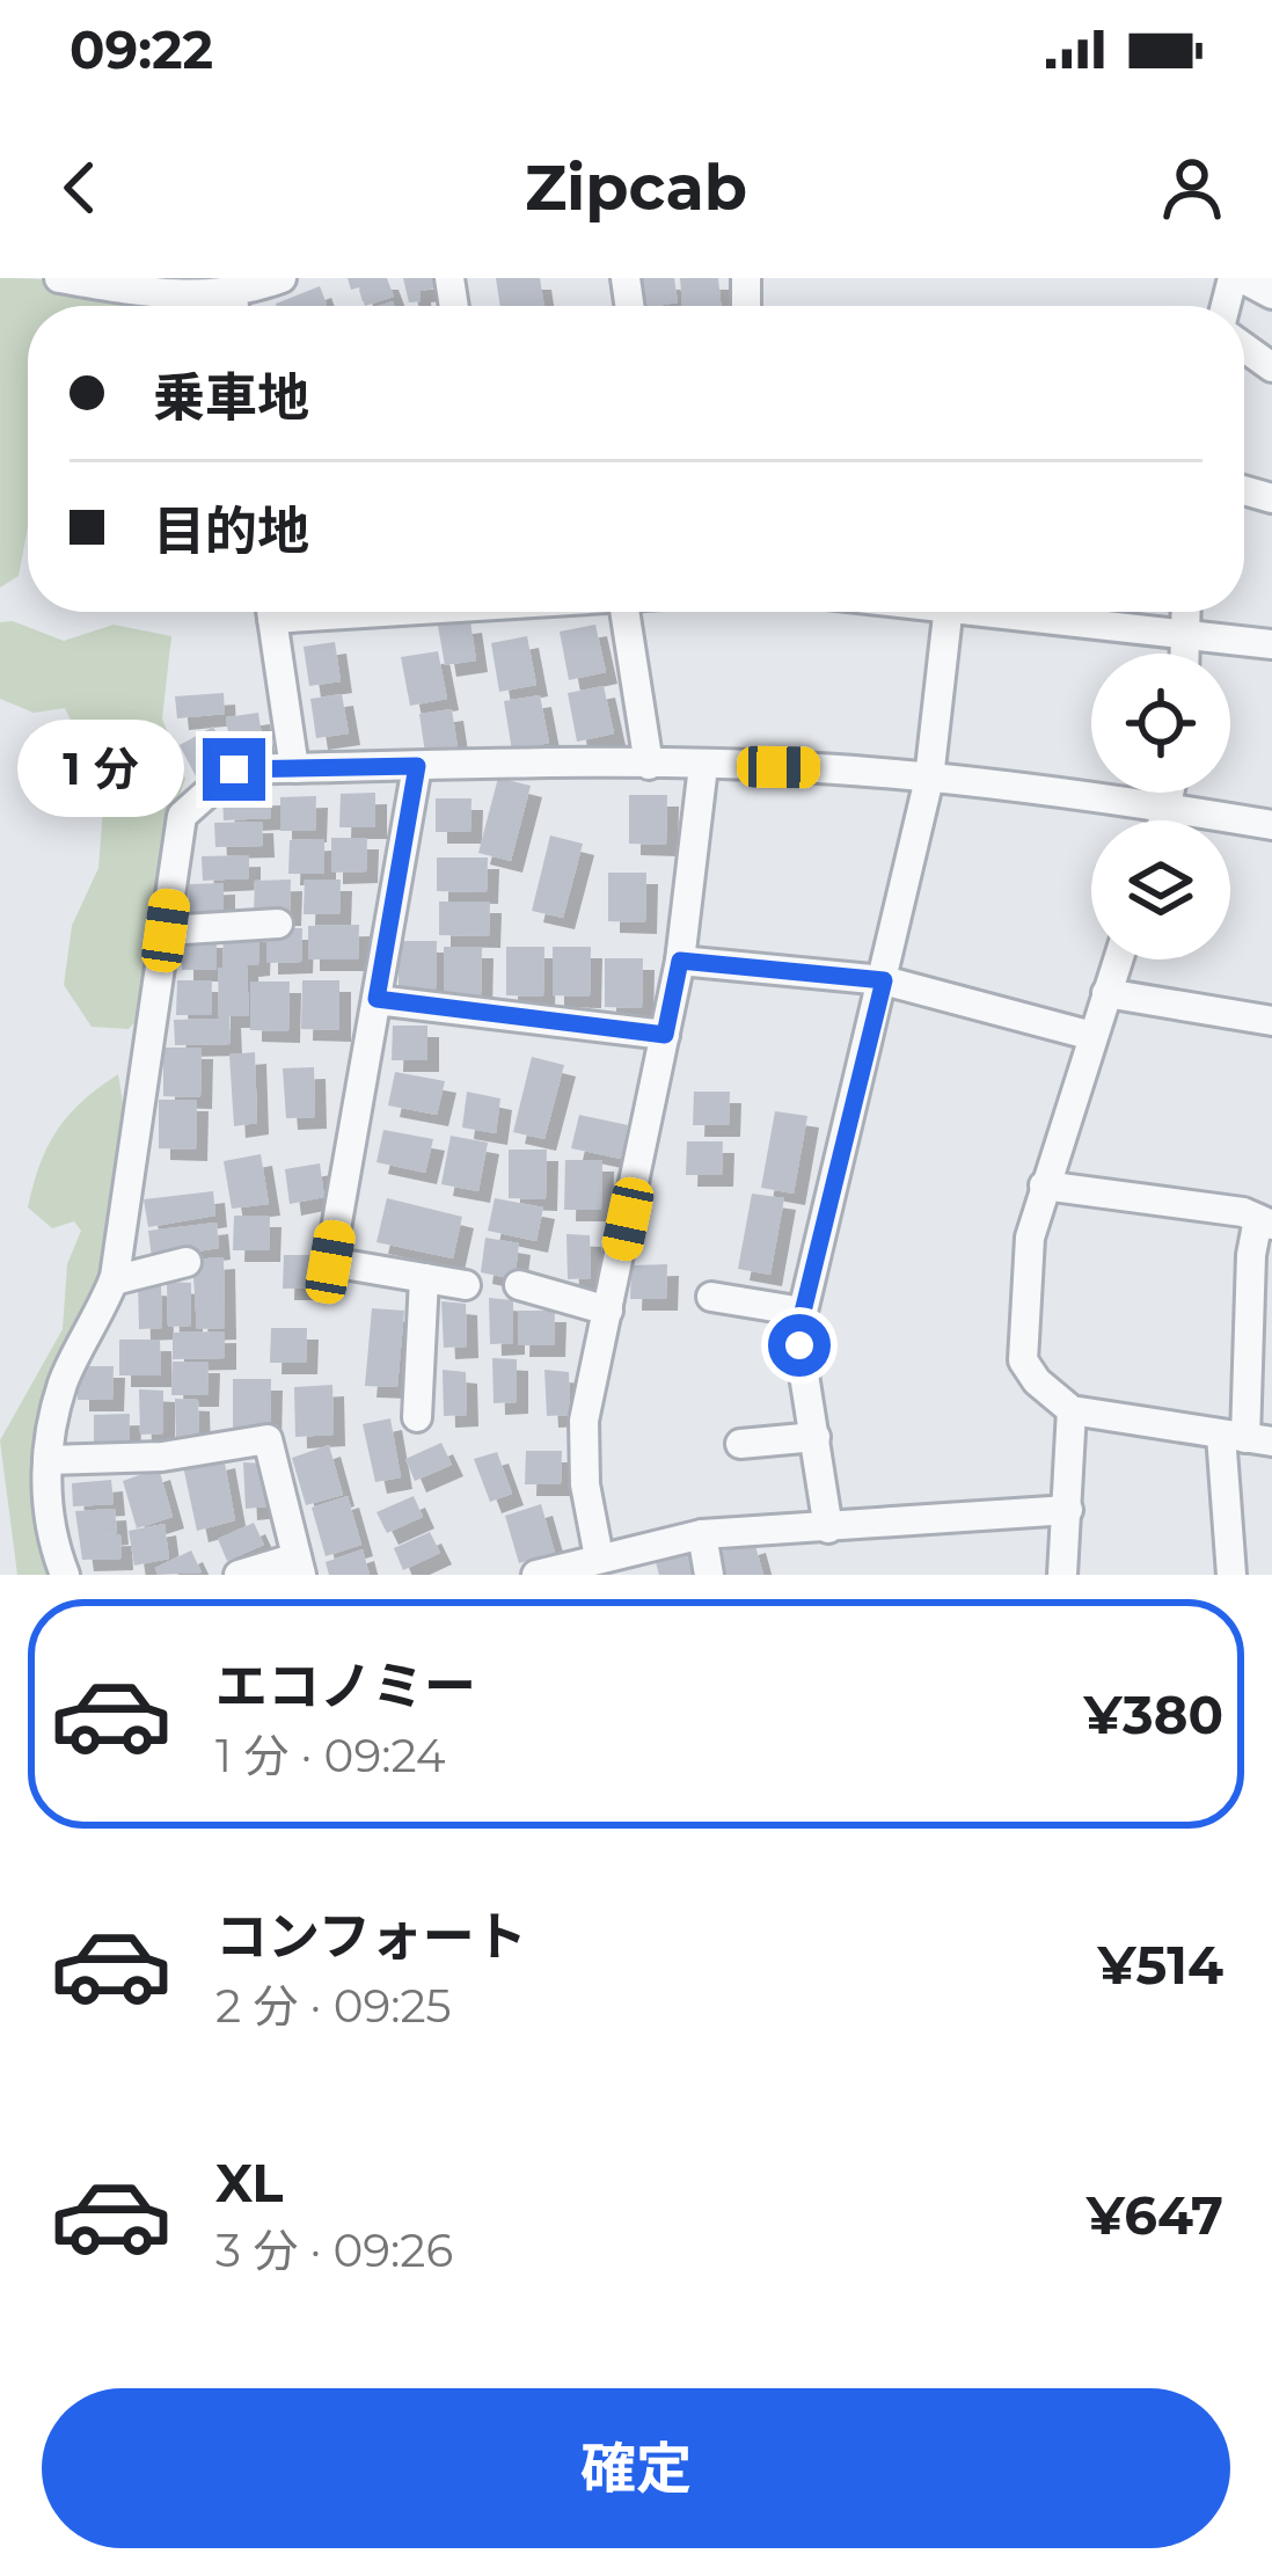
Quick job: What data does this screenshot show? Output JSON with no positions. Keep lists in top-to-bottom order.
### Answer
{
  "page": {
    "status": "09:22",
    "header": "Zipcab",
    "banner": ["乗車地", "目的地"],
    "bubble": "1 分",
    "list": [
      {
        "name": "エコノミー",
        "note": "1 分 · 09:24",
        "value": "¥380"
      },
      {
        "name": "コンフォート",
        "note": "2 分 · 09:25",
        "value": "¥514"
      },
      {
        "name": "XL",
        "note": "3 分 · 09:26",
        "value": "¥647"
      }
    ],
    "buttons": "確定"
  }
}
